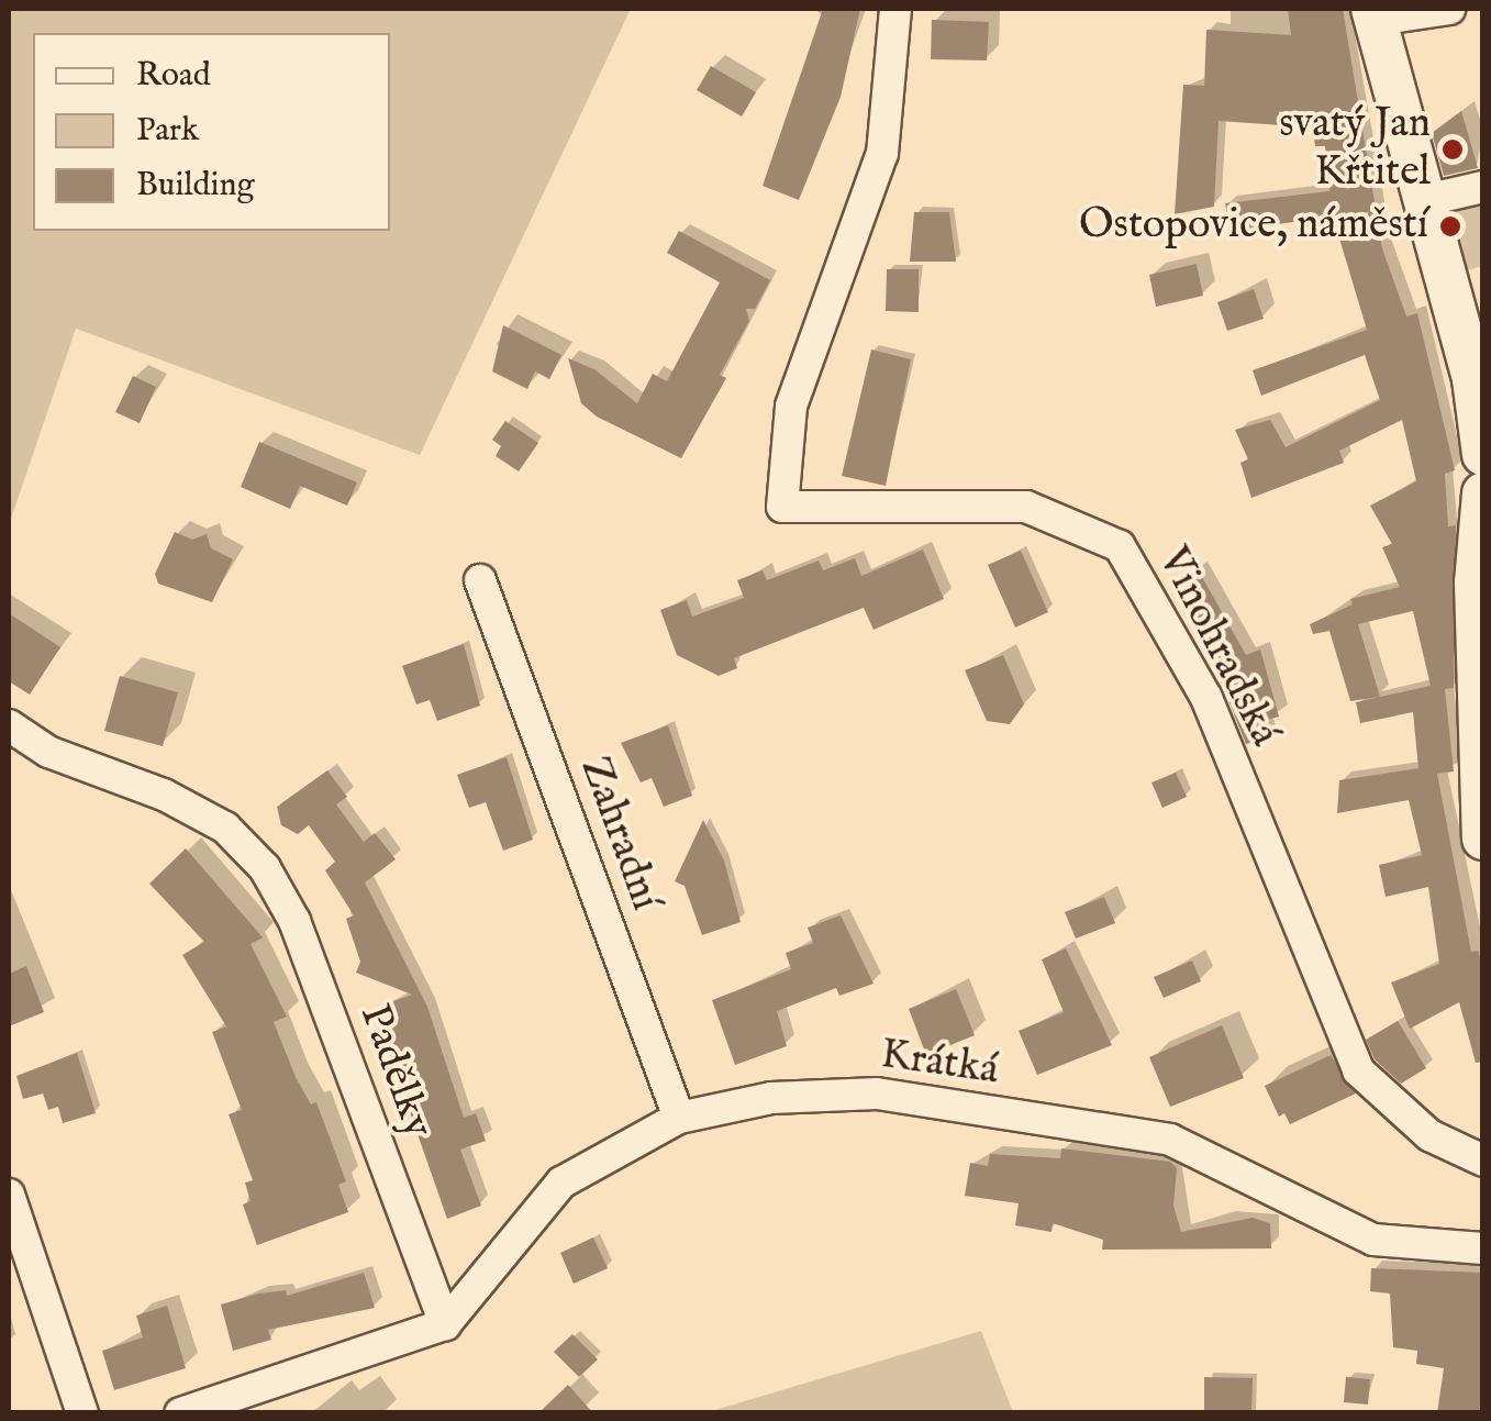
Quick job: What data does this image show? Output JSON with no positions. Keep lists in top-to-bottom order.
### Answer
{
  "streets": {
    "street": [
      "Vinohradská",
      "Zahradní",
      "Krátká",
      "Padělky"
    ]
  },
  "crossings": [
    ["Zahradní", "Krátká"],
    ["Krátká", "Padělky"]
  ],
  "places": ["svatý Jan Křtitel", "Ostopovice, náměstí"],
  "legend": ["Road", "Park", "Building"]
}
